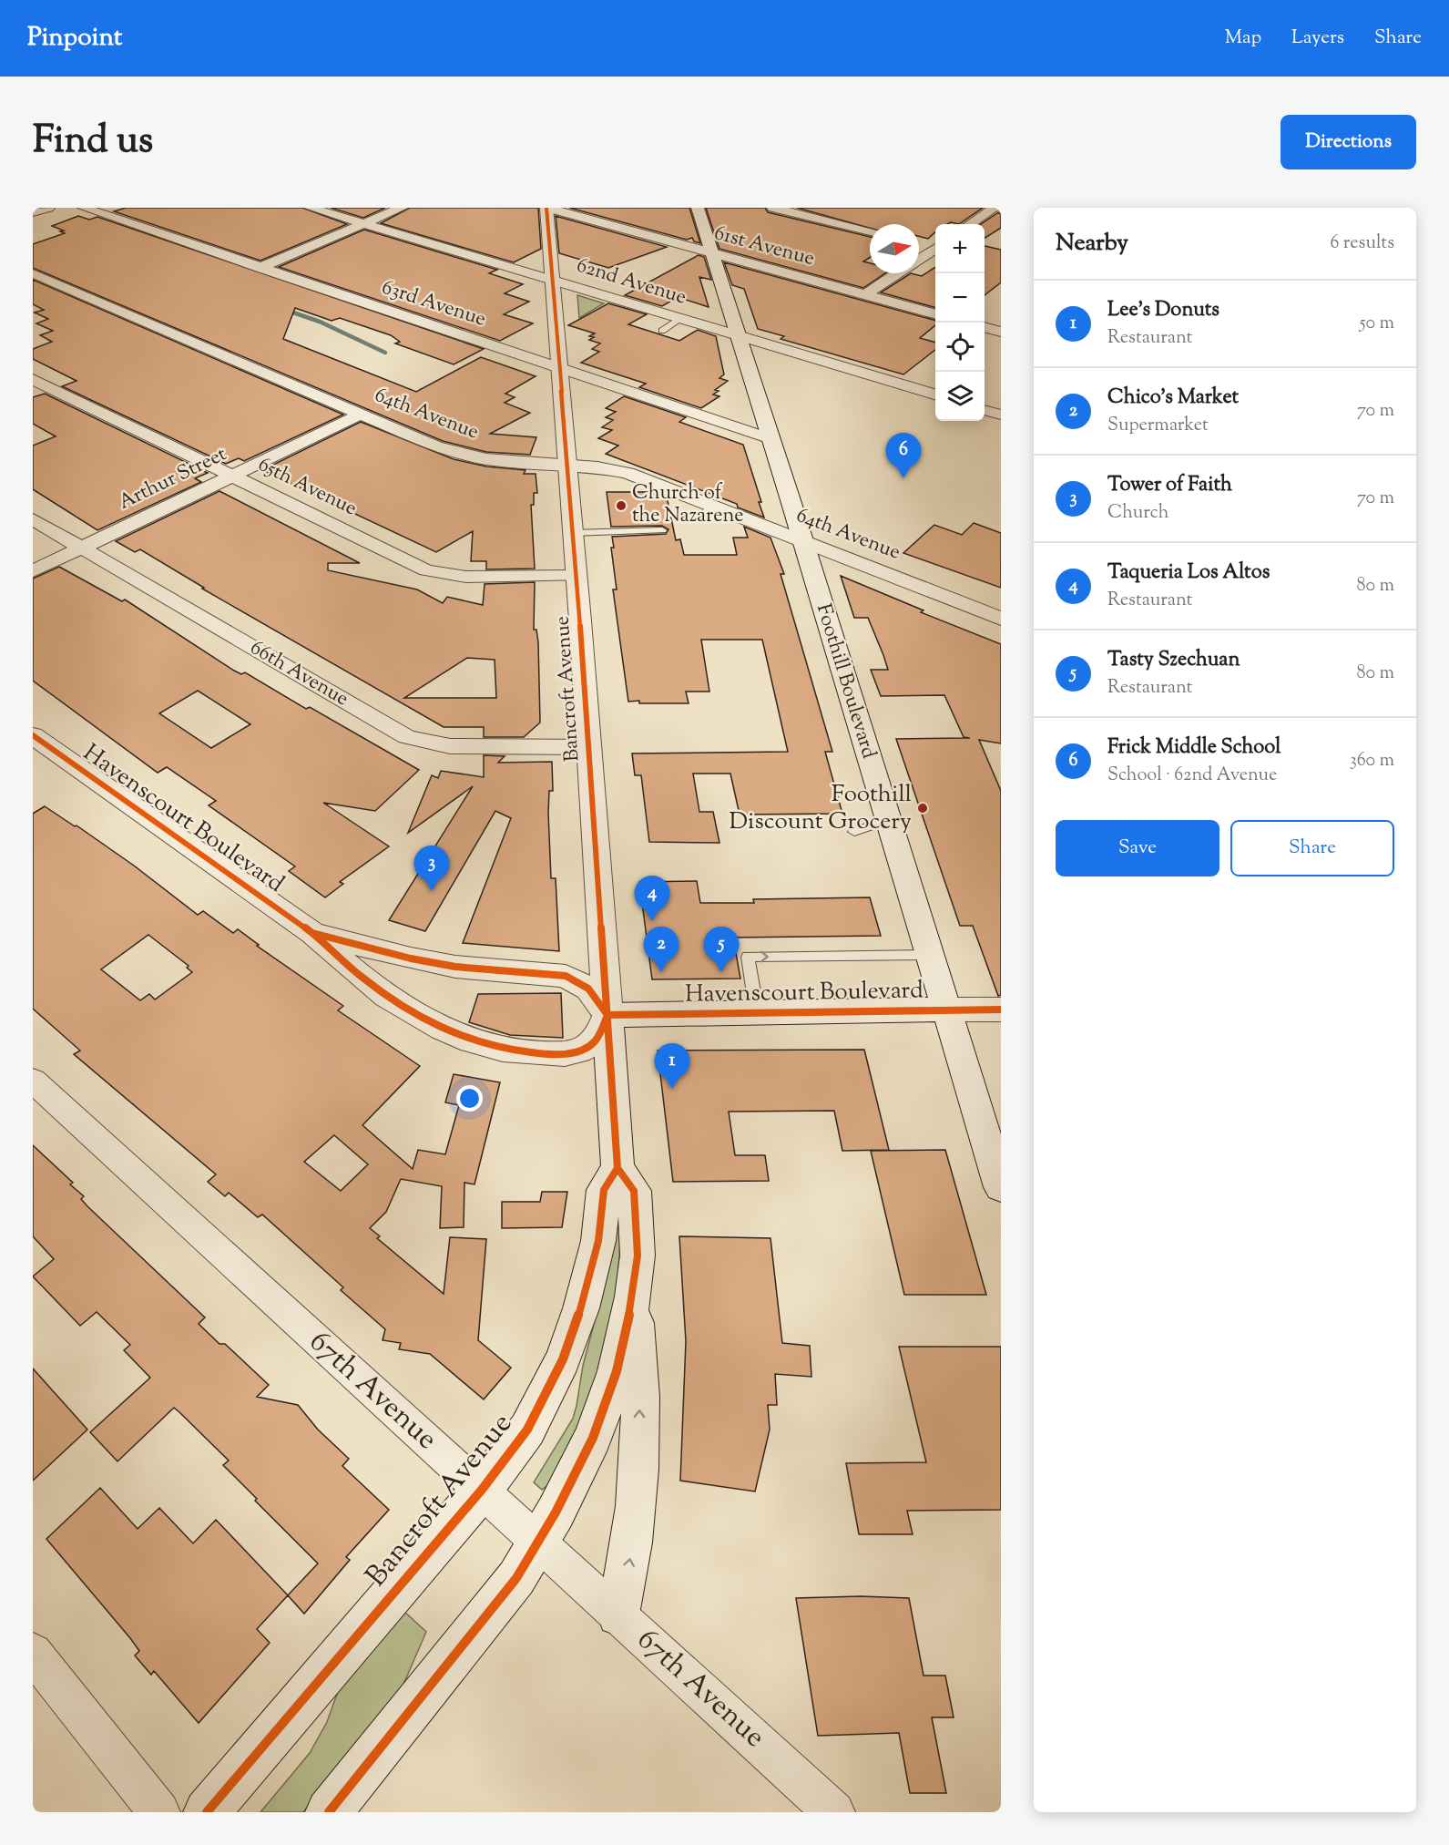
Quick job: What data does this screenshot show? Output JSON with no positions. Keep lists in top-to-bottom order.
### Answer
{
  "streets": {
    "main road": ["Foothill Boulevard", "Bancroft Avenue", "Havenscourt Boulevard"],
    "street": [
      "61st Avenue",
      "62nd Avenue",
      "63rd Avenue",
      "64th Avenue",
      "Arthur Street",
      "65th Avenue",
      "66th Avenue",
      "67th Avenue"
    ]
  },
  "crossings": [
    ["61st Avenue", "Foothill Boulevard"],
    ["61st Avenue", "Bancroft Avenue"],
    ["62nd Avenue", "Foothill Boulevard"],
    ["62nd Avenue", "Bancroft Avenue"],
    ["63rd Avenue", "Foothill Boulevard"],
    ["63rd Avenue", "Bancroft Avenue"],
    ["64th Avenue", "Arthur Street"],
    ["64th Avenue", "Foothill Boulevard"],
    ["64th Avenue", "Bancroft Avenue"],
    ["Arthur Street", "65th Avenue"],
    ["Arthur Street", "66th Avenue"],
    ["65th Avenue", "Bancroft Avenue"],
    ["66th Avenue", "Bancroft Avenue"],
    ["Foothill Boulevard", "Havenscourt Boulevard"],
    ["Bancroft Avenue", "Havenscourt Boulevard"],
    ["Bancroft Avenue", "67th Avenue"]
  ],
  "places": ["Church of the Nazarene", "Foothill Discount Grocery"],
  "north": "right",
  "page": {
    "header": "Pinpoint",
    "nav": ["Map", "Layers", "Share"],
    "title": "Find us",
    "buttons": [
      "Directions",
      ["Save", "Share"]
    ],
    "heading": ["Nearby", "6 results"],
    "map_buttons": ["+", "−"],
    "list": [
      {
        "mark": "1",
        "name": "Lee's Donuts",
        "note": "Restaurant",
        "value": "50 m"
      },
      {
        "mark": "2",
        "name": "Chico's Market",
        "note": "Supermarket",
        "value": "70 m"
      },
      {
        "mark": "3",
        "name": "Tower of Faith",
        "note": "Church",
        "value": "70 m"
      },
      {
        "mark": "4",
        "name": "Taqueria Los Altos",
        "note": "Restaurant",
        "value": "80 m"
      },
      {
        "mark": "5",
        "name": "Tasty Szechuan",
        "note": "Restaurant",
        "value": "80 m"
      },
      {
        "mark": "6",
        "name": "Frick Middle School",
        "note": "School · 62nd Avenue",
        "value": "360 m"
      }
    ],
    "pins": [
      "6",
      "3",
      "4",
      "2",
      "5",
      "1"
    ]
  }
}
